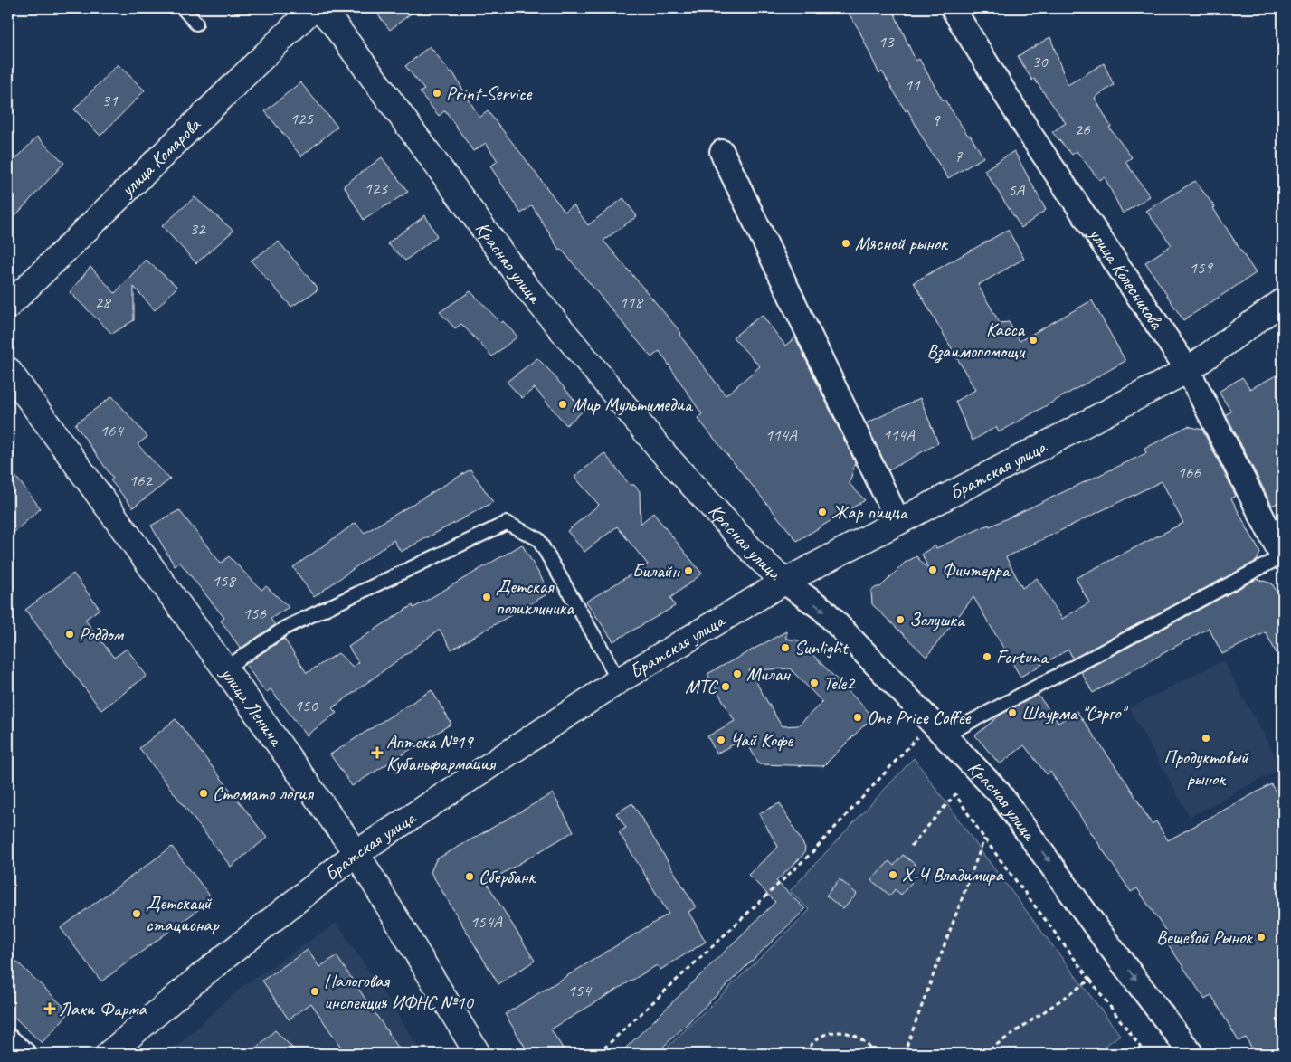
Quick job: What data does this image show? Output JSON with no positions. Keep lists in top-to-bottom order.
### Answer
{
  "streets": {
    "main road": [
      "улица Комарова",
      "Красная улица",
      "Братская улица",
      "улица Ленина"
    ],
    "street": ["улица Колесникова"]
  },
  "crossings": [
    ["Красная улица", "Братская улица"],
    ["улица Колесникова", "Братская улица"],
    ["Братская улица", "улица Ленина"]
  ],
  "one_way": ["Красная улица"],
  "places": {
    "other": [
      "Print-Service",
      "Мясной рынок",
      "Касса Взаимопомощи",
      "Мир Мультимедиа",
      "Жар пицца",
      "Финтерра",
      "Билайн",
      "Детская поликлиника",
      "Золушка",
      "Роддом",
      "Sunlight",
      "Fortuna",
      "Милан",
      "Tele2",
      "МТС",
      "Шаурма \"Сэрго\"",
      "One Price Coffee",
      "Продуктовый рынок",
      "Чай Кофе",
      "Стомато логия",
      "Х-Ч Владимира",
      "Сбербанк",
      "Детскаий стационар",
      "Вещевой Рынок",
      "Налоговая инспекция ИФНС №10"
    ],
    "health": ["Аптека №19 Кубаньфармация", "Лаки Фарма"]
  },
  "house_numbers": [
    "13",
    "30",
    "11",
    "31",
    "125",
    "9",
    "26",
    "7",
    "123",
    "5А",
    "32",
    "159",
    "28",
    "118",
    "164",
    "114А",
    "114А",
    "166",
    "162",
    "158",
    "156",
    "150",
    "154А",
    "154"
  ]
}
